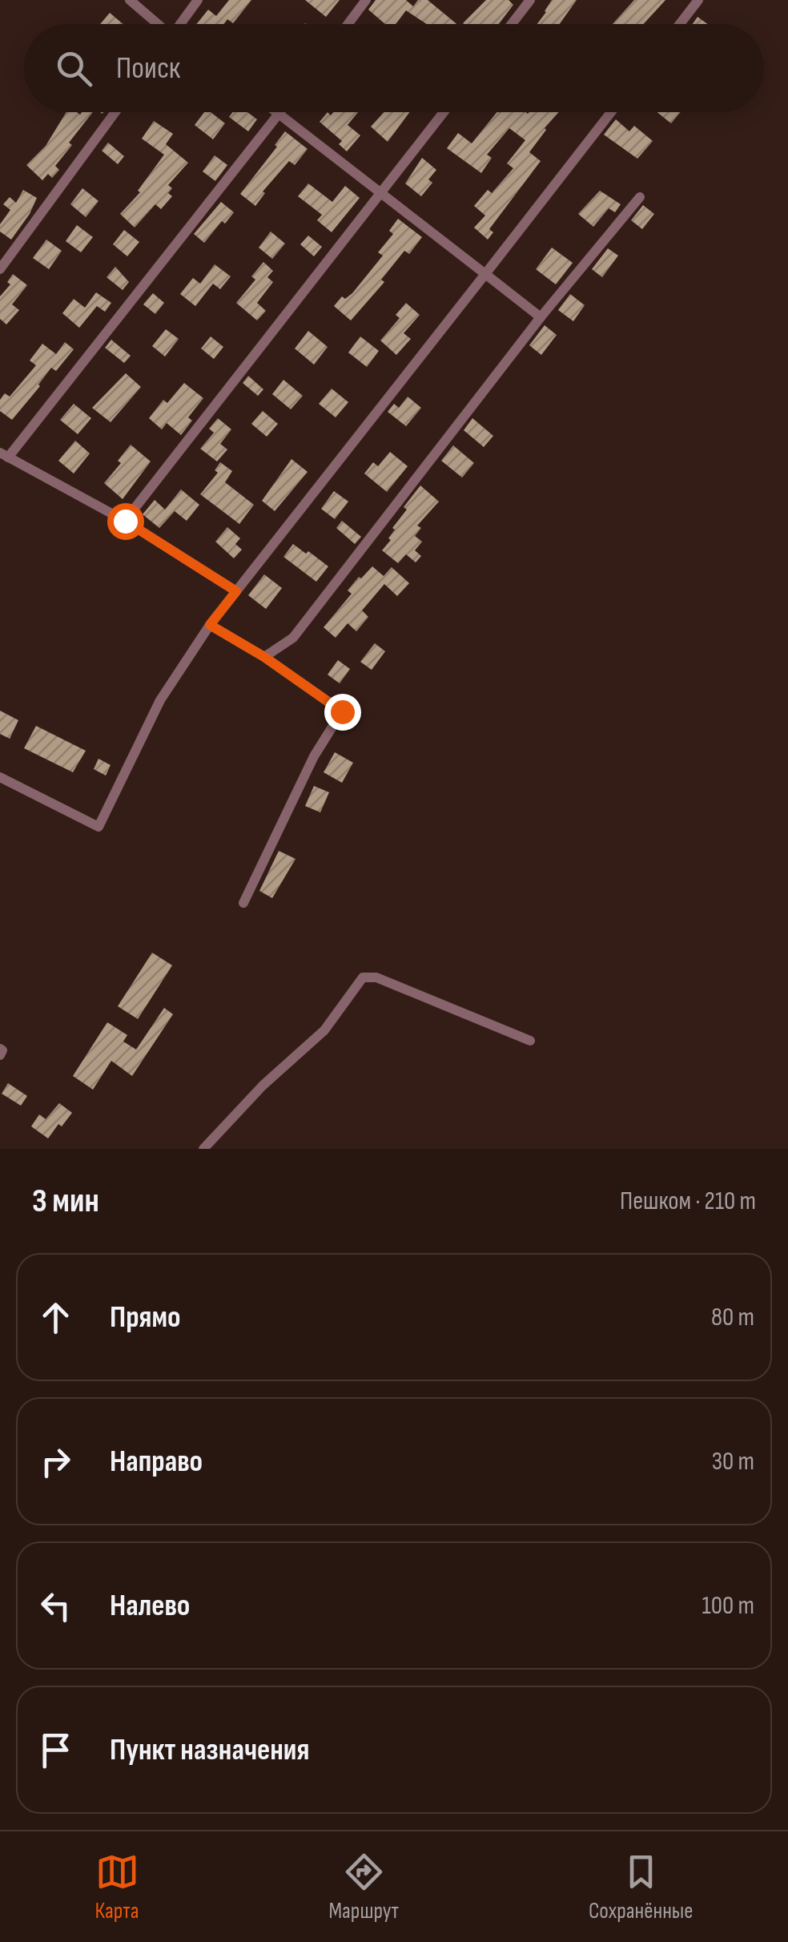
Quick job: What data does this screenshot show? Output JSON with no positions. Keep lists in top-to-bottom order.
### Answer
{
  "page": {
    "search": "Поиск",
    "heading": ["3 мин", "Пешком · 210 m"],
    "list": [
      ["Прямо", "80 m"],
      ["Направо", "30 m"],
      ["Налево", "100 m"],
      "Пункт назначения"
    ],
    "nav": ["Карта", "Маршрут", "Сохранённые"]
  }
}
